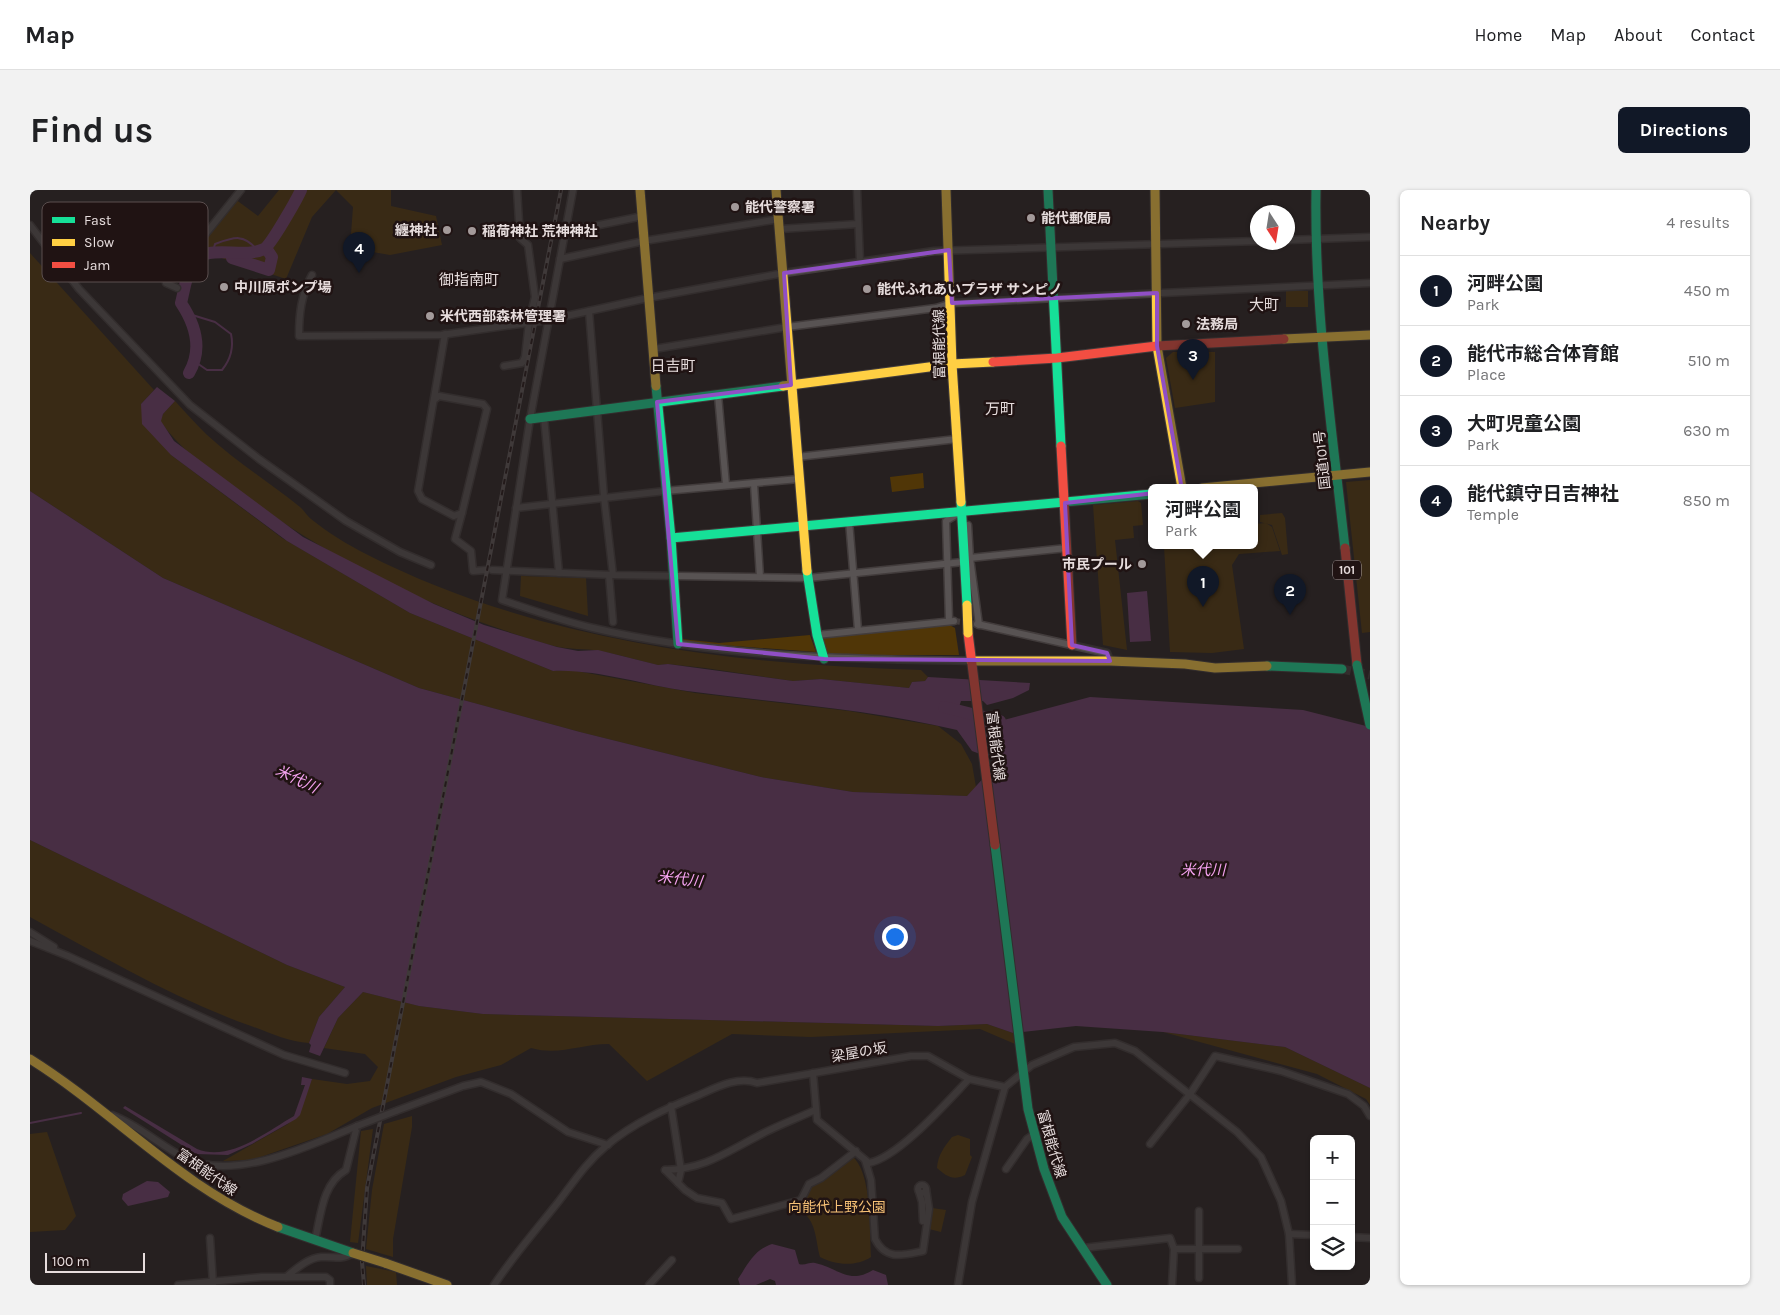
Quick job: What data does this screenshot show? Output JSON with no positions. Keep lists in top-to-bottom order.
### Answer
{
  "streets": {
    "main road": ["富根能代線", "国道101号", "101"],
    "street": ["梁屋の坂"]
  },
  "districts": [
    "御指南町",
    "大町",
    "日吉町",
    "万町"
  ],
  "water": ["米代川"],
  "parks": ["向能代上野公園"],
  "places": [
    "能代警察署",
    "能代郵便局",
    "纏神社",
    "稲荷神社 荒神神社",
    "中川原ポンプ場",
    "能代ふれあいプラザ サンピノ",
    "米代西部森林管理署",
    "法務局",
    "市民プール"
  ],
  "legend": ["Fast", "Slow", "Jam"],
  "scale_bar": "100 m",
  "north": "bottom",
  "page": {
    "header": "Map",
    "nav": [
      "Home",
      "Map",
      "About",
      "Contact"
    ],
    "buttons": "Directions",
    "title": "Find us",
    "heading": ["Nearby", "4 results"],
    "pins": [
      "4",
      "3",
      "1",
      "2"
    ],
    "list": [
      {
        "mark": "1",
        "name": "河畔公園",
        "note": "Park",
        "value": "450 m"
      },
      {
        "mark": "2",
        "name": "能代市総合体育館",
        "note": "Place",
        "value": "510 m"
      },
      {
        "mark": "3",
        "name": "大町児童公園",
        "note": "Park",
        "value": "630 m"
      },
      {
        "mark": "4",
        "name": "能代鎮守日吉神社",
        "note": "Temple",
        "value": "850 m"
      }
    ],
    "popup": ["河畔公園", "Park"],
    "map_buttons": ["+", "−"],
    "scale": "100 m"
  }
}
